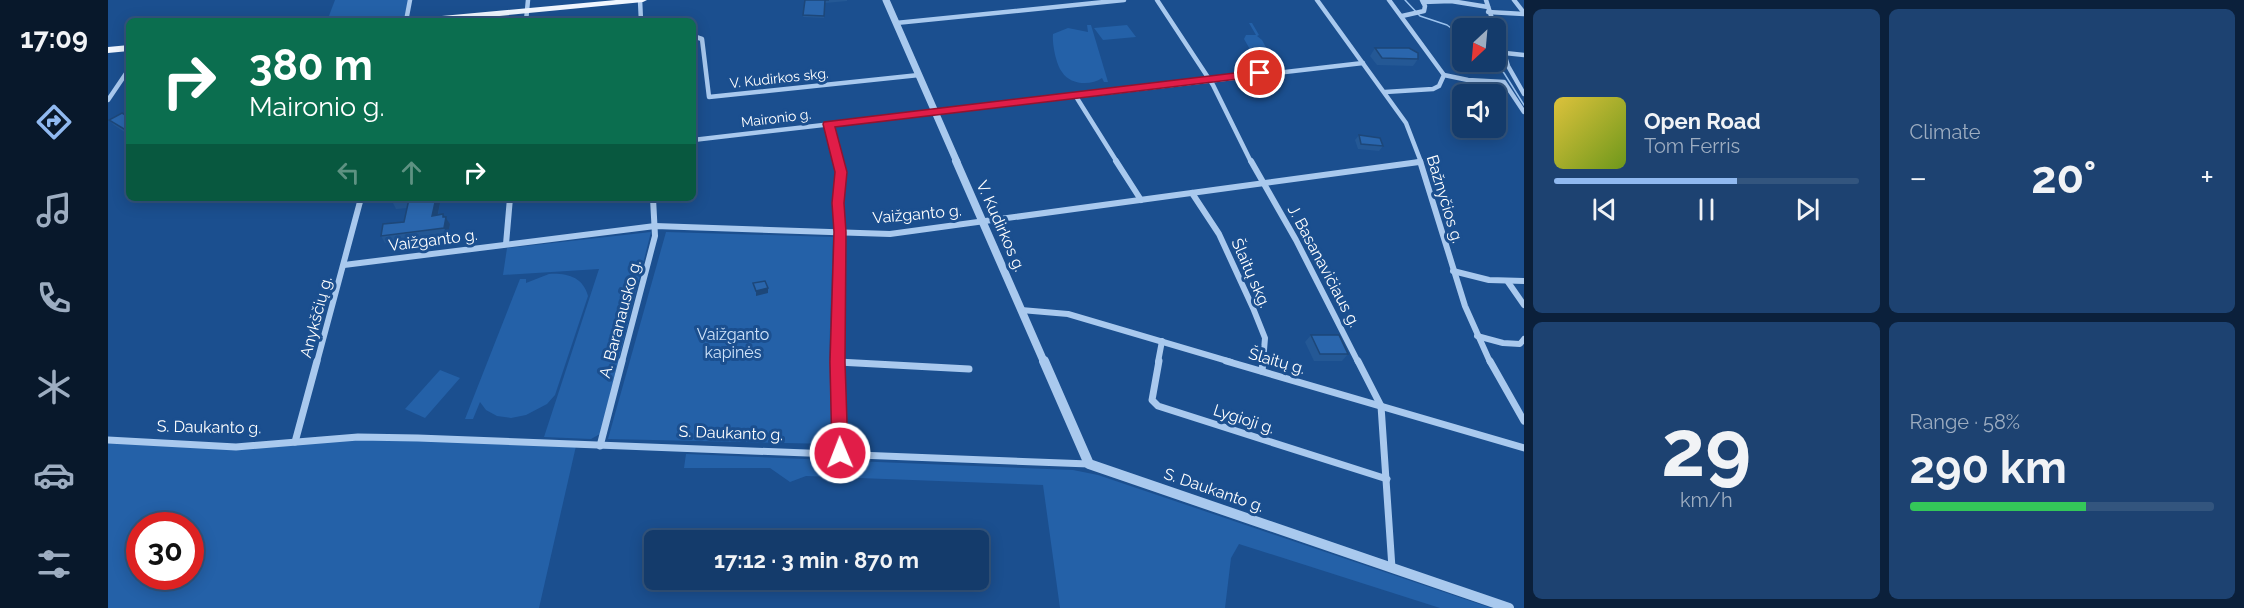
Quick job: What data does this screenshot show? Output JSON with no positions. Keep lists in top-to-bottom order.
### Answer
{
  "streets": {
    "street": [
      "V. Kudirkos skg.",
      "Maironio g.",
      "Bažnyčios g.",
      "Vaižganto g.",
      "V. Kudirkos g.",
      "J. Basanavičiaus g.",
      "Šlaitų skg.",
      "Anykščių g.",
      "A. Baranausko g.",
      "Šlaitų g.",
      "Lygioji g.",
      "S. Daukanto g."
    ]
  },
  "crossings": [
    ["V. Kudirkos skg.", "V. Kudirkos g."],
    ["Maironio g.", "Bažnyčios g."],
    ["Maironio g.", "V. Kudirkos g."],
    ["Maironio g.", "J. Basanavičiaus g."],
    ["Bažnyčios g.", "Vaižganto g."],
    ["Vaižganto g.", "V. Kudirkos g."],
    ["Vaižganto g.", "J. Basanavičiaus g."],
    ["Vaižganto g.", "Šlaitų skg."],
    ["Vaižganto g.", "Anykščių g."],
    ["Vaižganto g.", "A. Baranausko g."],
    ["V. Kudirkos g.", "Šlaitų g."],
    ["V. Kudirkos g.", "S. Daukanto g."],
    ["J. Basanavičiaus g.", "Šlaitų g."],
    ["J. Basanavičiaus g.", "Lygioji g."],
    ["J. Basanavičiaus g.", "S. Daukanto g."],
    ["Šlaitų skg.", "Šlaitų g."],
    ["Anykščių g.", "S. Daukanto g."],
    ["A. Baranausko g.", "S. Daukanto g."],
    ["Šlaitų g.", "Lygioji g."]
  ],
  "parks": ["Vaižganto kapinės"],
  "north": "bottom left",
  "page": {
    "tabs": "17:09",
    "tile": [
      "Climate",
      ["29", "km/h"],
      ["Range · 58%", "290 km"]
    ],
    "turn": ["380 m", "Maironio g."],
    "song": ["Open Road", "Tom Ferris"],
    "heat": ["−", "20°", "+"],
    "limit": "30",
    "trip": "17:12 · 3 min · 870 m"
  }
}
